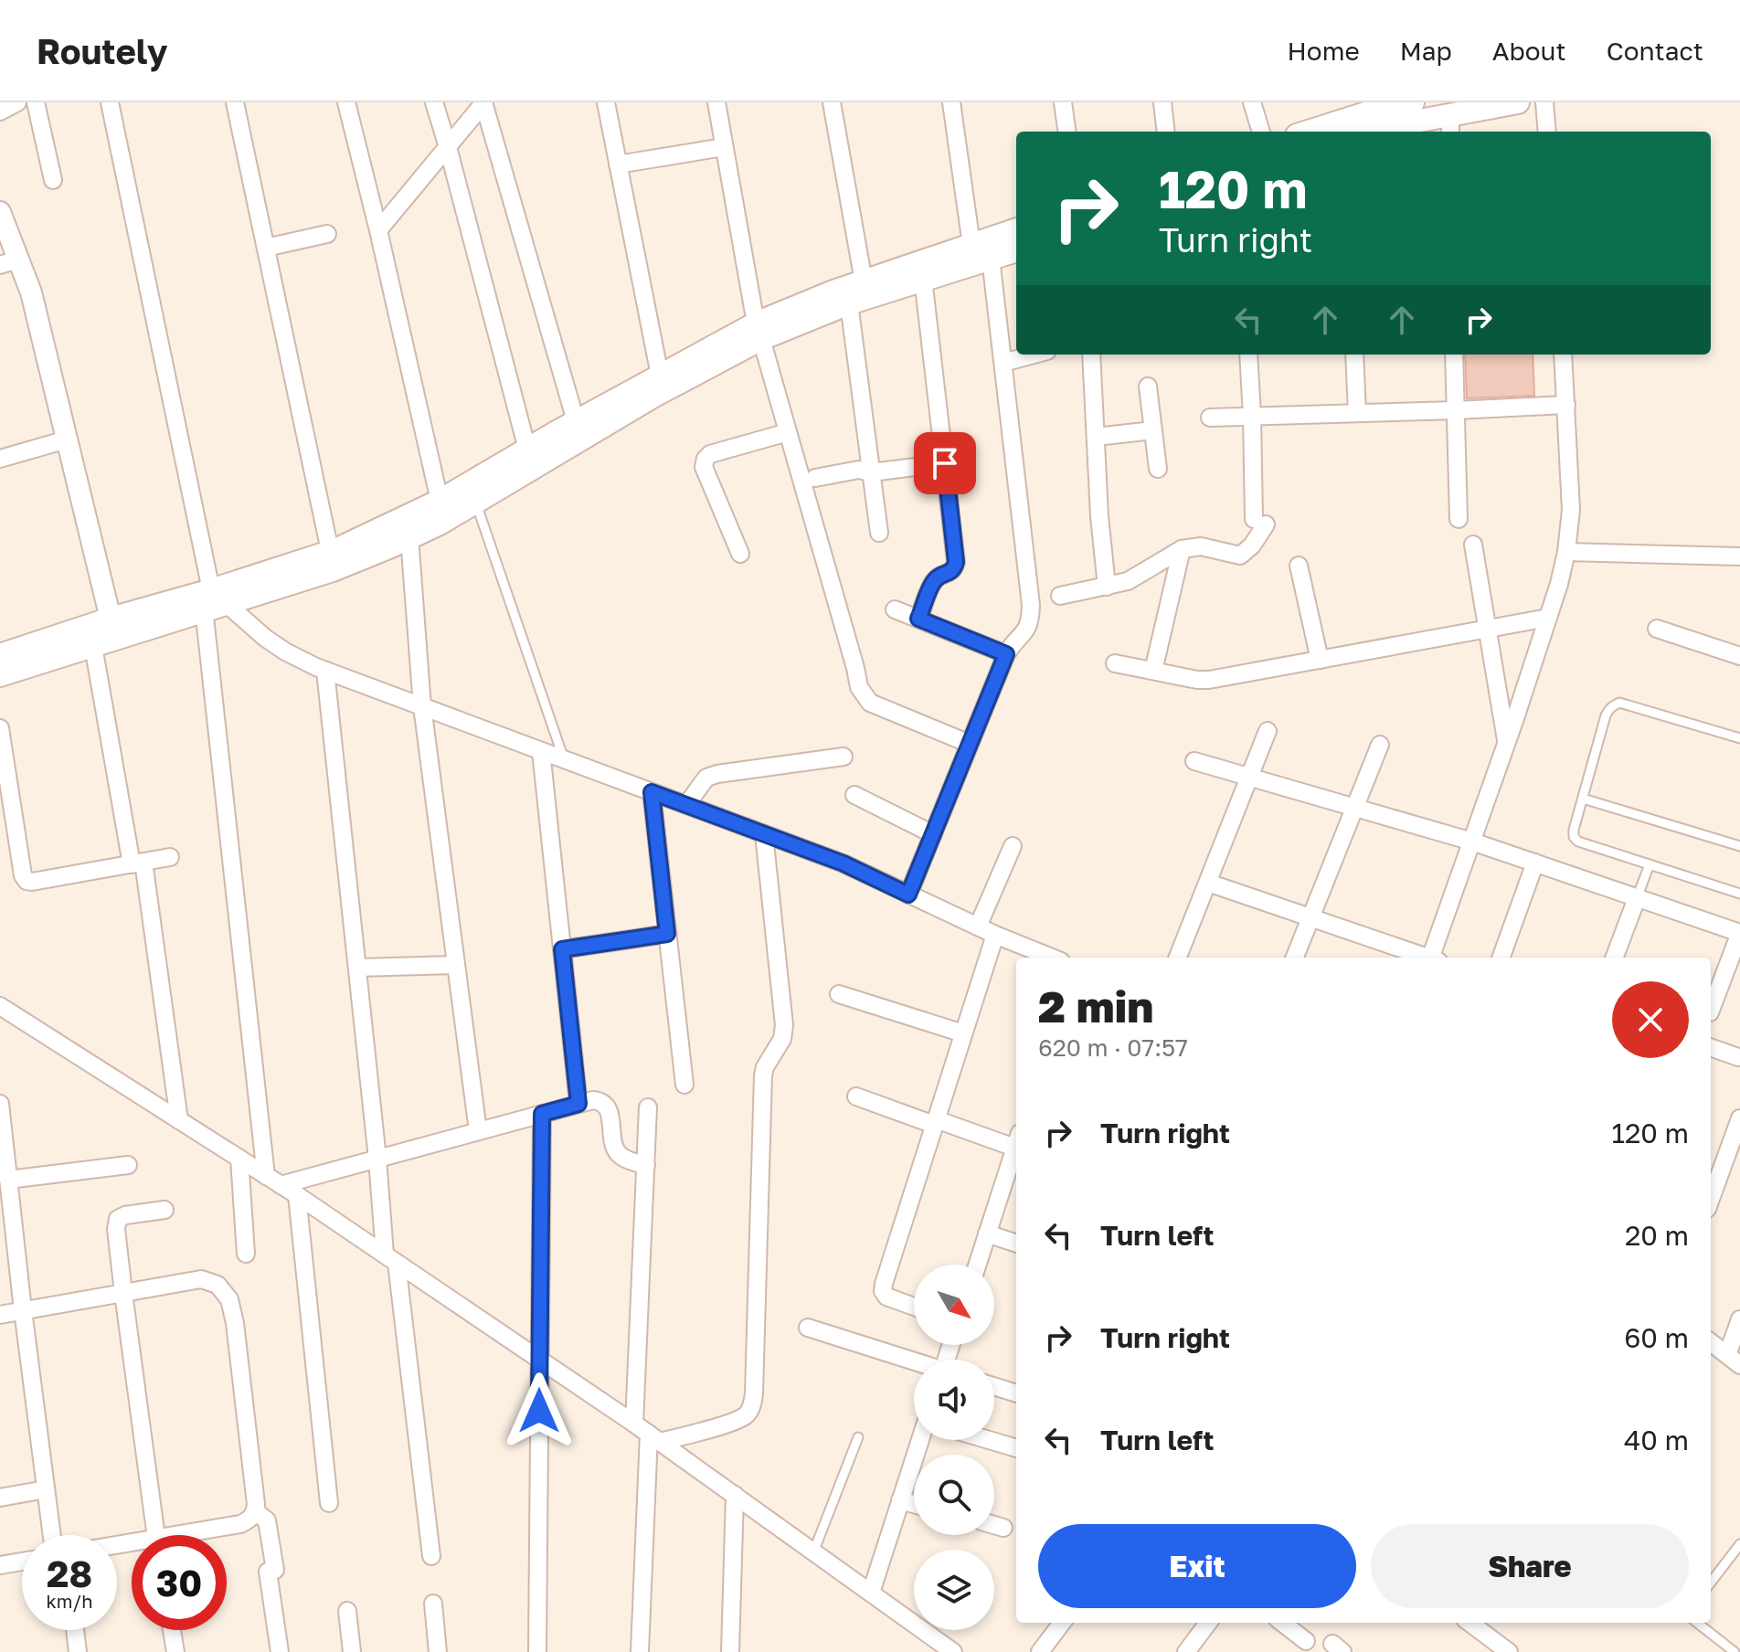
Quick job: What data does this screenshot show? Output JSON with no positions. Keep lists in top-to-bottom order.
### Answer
{
  "north": "bottom right",
  "page": {
    "header": "Routely",
    "nav": [
      "Home",
      "Map",
      "About",
      "Contact"
    ],
    "turn": ["120 m", "Turn right"],
    "heading": ["2 min", "620 m · 07:57"],
    "list": [
      {
        "name": "Turn right",
        "value": "120 m"
      },
      {
        "name": "Turn left",
        "value": "20 m"
      },
      {
        "name": "Turn right",
        "value": "60 m"
      },
      {
        "name": "Turn left",
        "value": "40 m"
      }
    ],
    "buttons": ["Exit", "Share"],
    "speed": "28 km/h",
    "limit": "30"
  }
}
